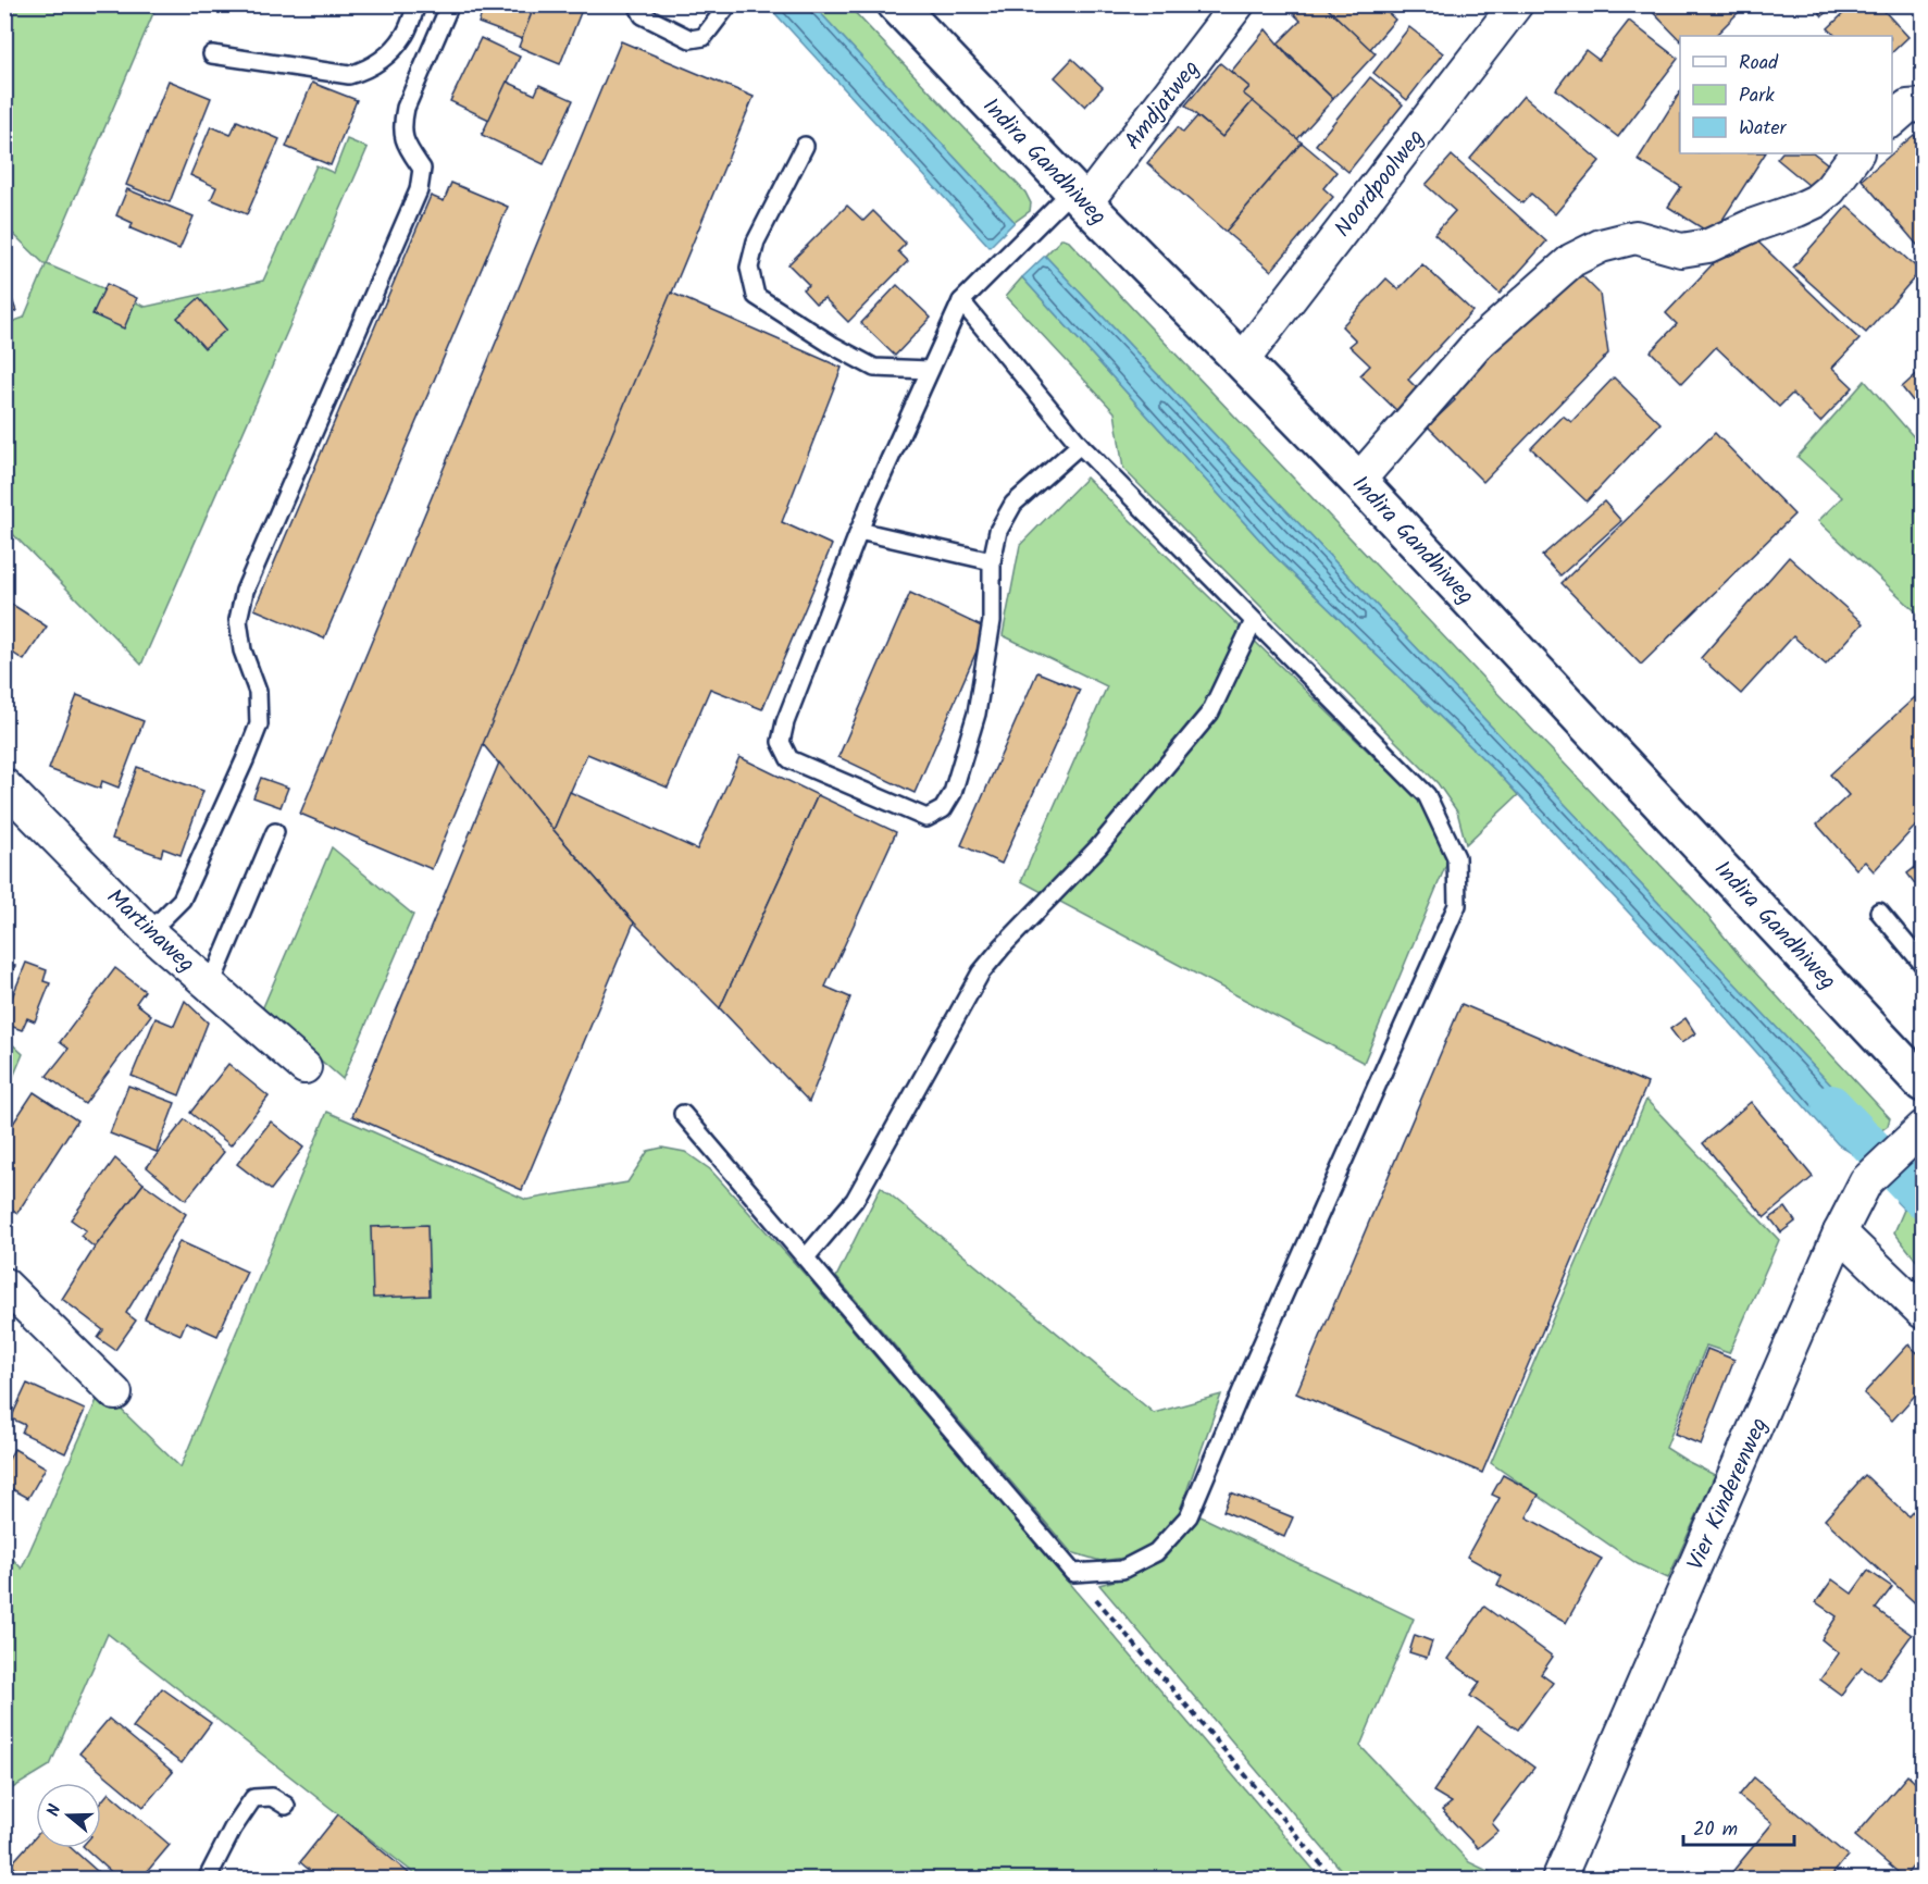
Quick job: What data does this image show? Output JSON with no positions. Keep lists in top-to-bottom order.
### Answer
{
  "streets": {
    "main road": ["Indira Gandhiweg"],
    "street": [
      "Amdjatweg",
      "Noordpoolweg",
      "Martinaweg",
      "Vier Kinderenweg"
    ]
  },
  "crossings": [
    ["Amdjatweg", "Indira Gandhiweg"],
    ["Indira Gandhiweg", "Noordpoolweg"]
  ],
  "legend": ["Road", "Park", "Water"],
  "scale_bar": "20 m",
  "north": "left"
}
